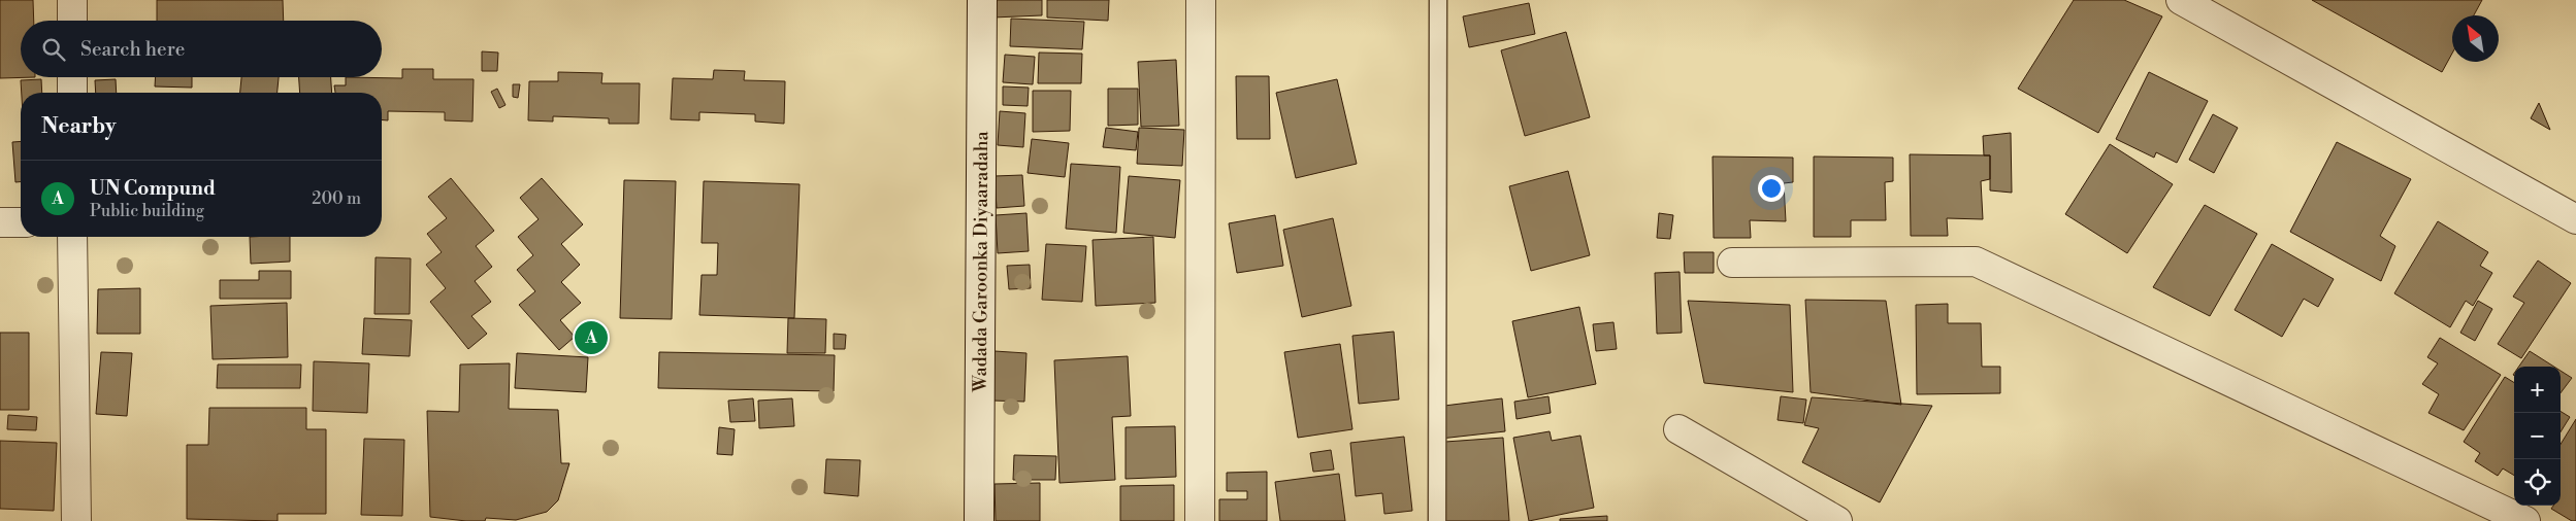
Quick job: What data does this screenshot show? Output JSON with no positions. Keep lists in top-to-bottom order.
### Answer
{
  "streets": {
    "street": ["Wadada Garoonka Diyaaradaha"]
  },
  "north": "top left",
  "page": {
    "search": "Search here",
    "heading": "Nearby",
    "list": [
      {
        "mark": "A",
        "name": "UN Compund",
        "note": "Public building",
        "value": "200 m"
      }
    ],
    "pins": "A",
    "map_buttons": ["+", "−"]
  }
}
